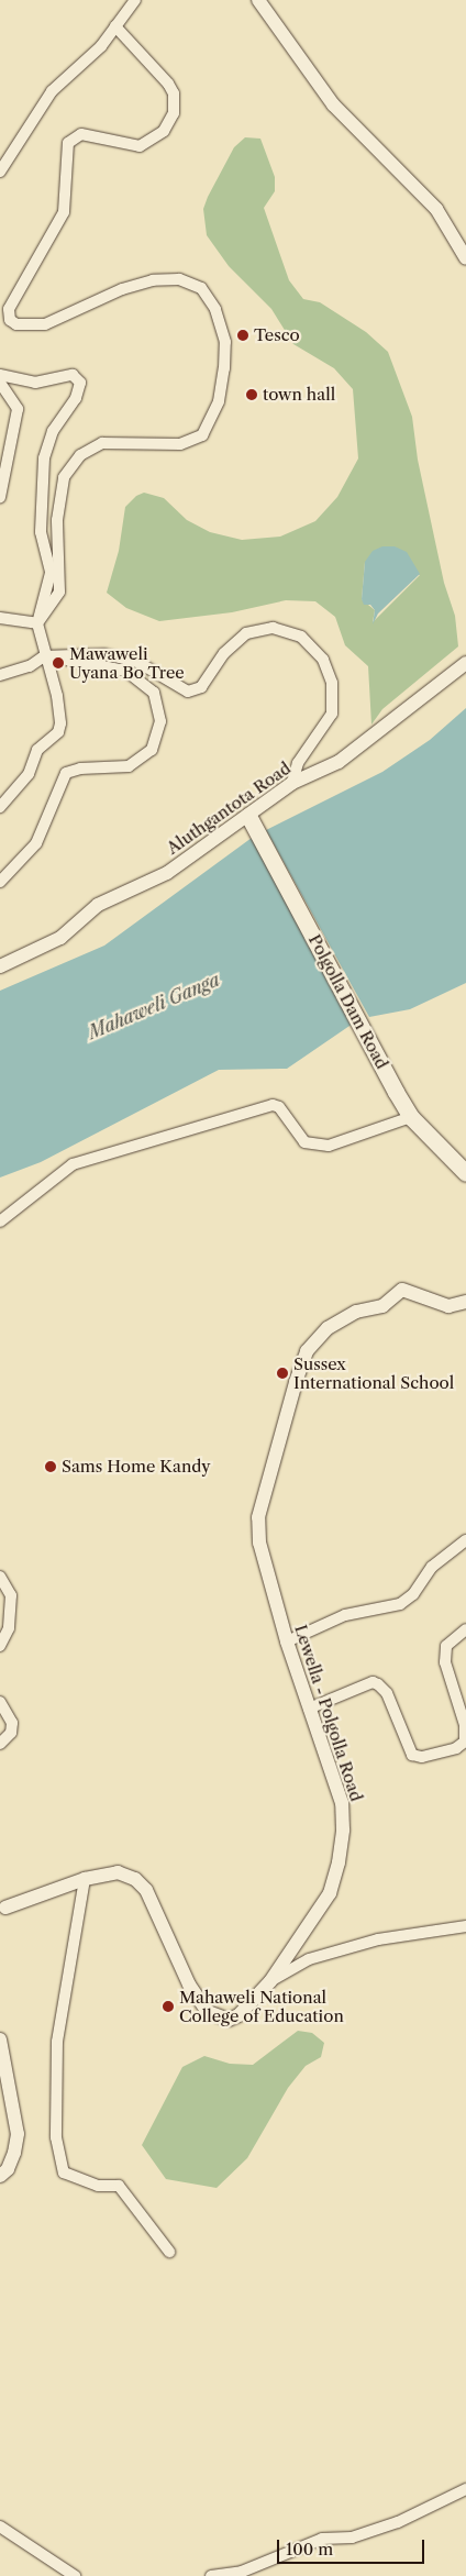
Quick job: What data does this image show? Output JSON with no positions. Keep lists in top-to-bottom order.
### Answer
{
  "streets": {
    "main road": ["Polgolla Dam Road"],
    "street": ["Aluthgantota Road", "Lewella - Polgolla Road"]
  },
  "crossings": [
    ["Aluthgantota Road", "Polgolla Dam Road"]
  ],
  "water": ["Mahaweli Ganga"],
  "places": [
    "Tesco",
    "town hall",
    "Mawaweli Uyana Bo Tree",
    "Sussex International School",
    "Sams Home Kandy",
    "Mahaweli National College of Education"
  ],
  "scale_bar": "100 m"
}
